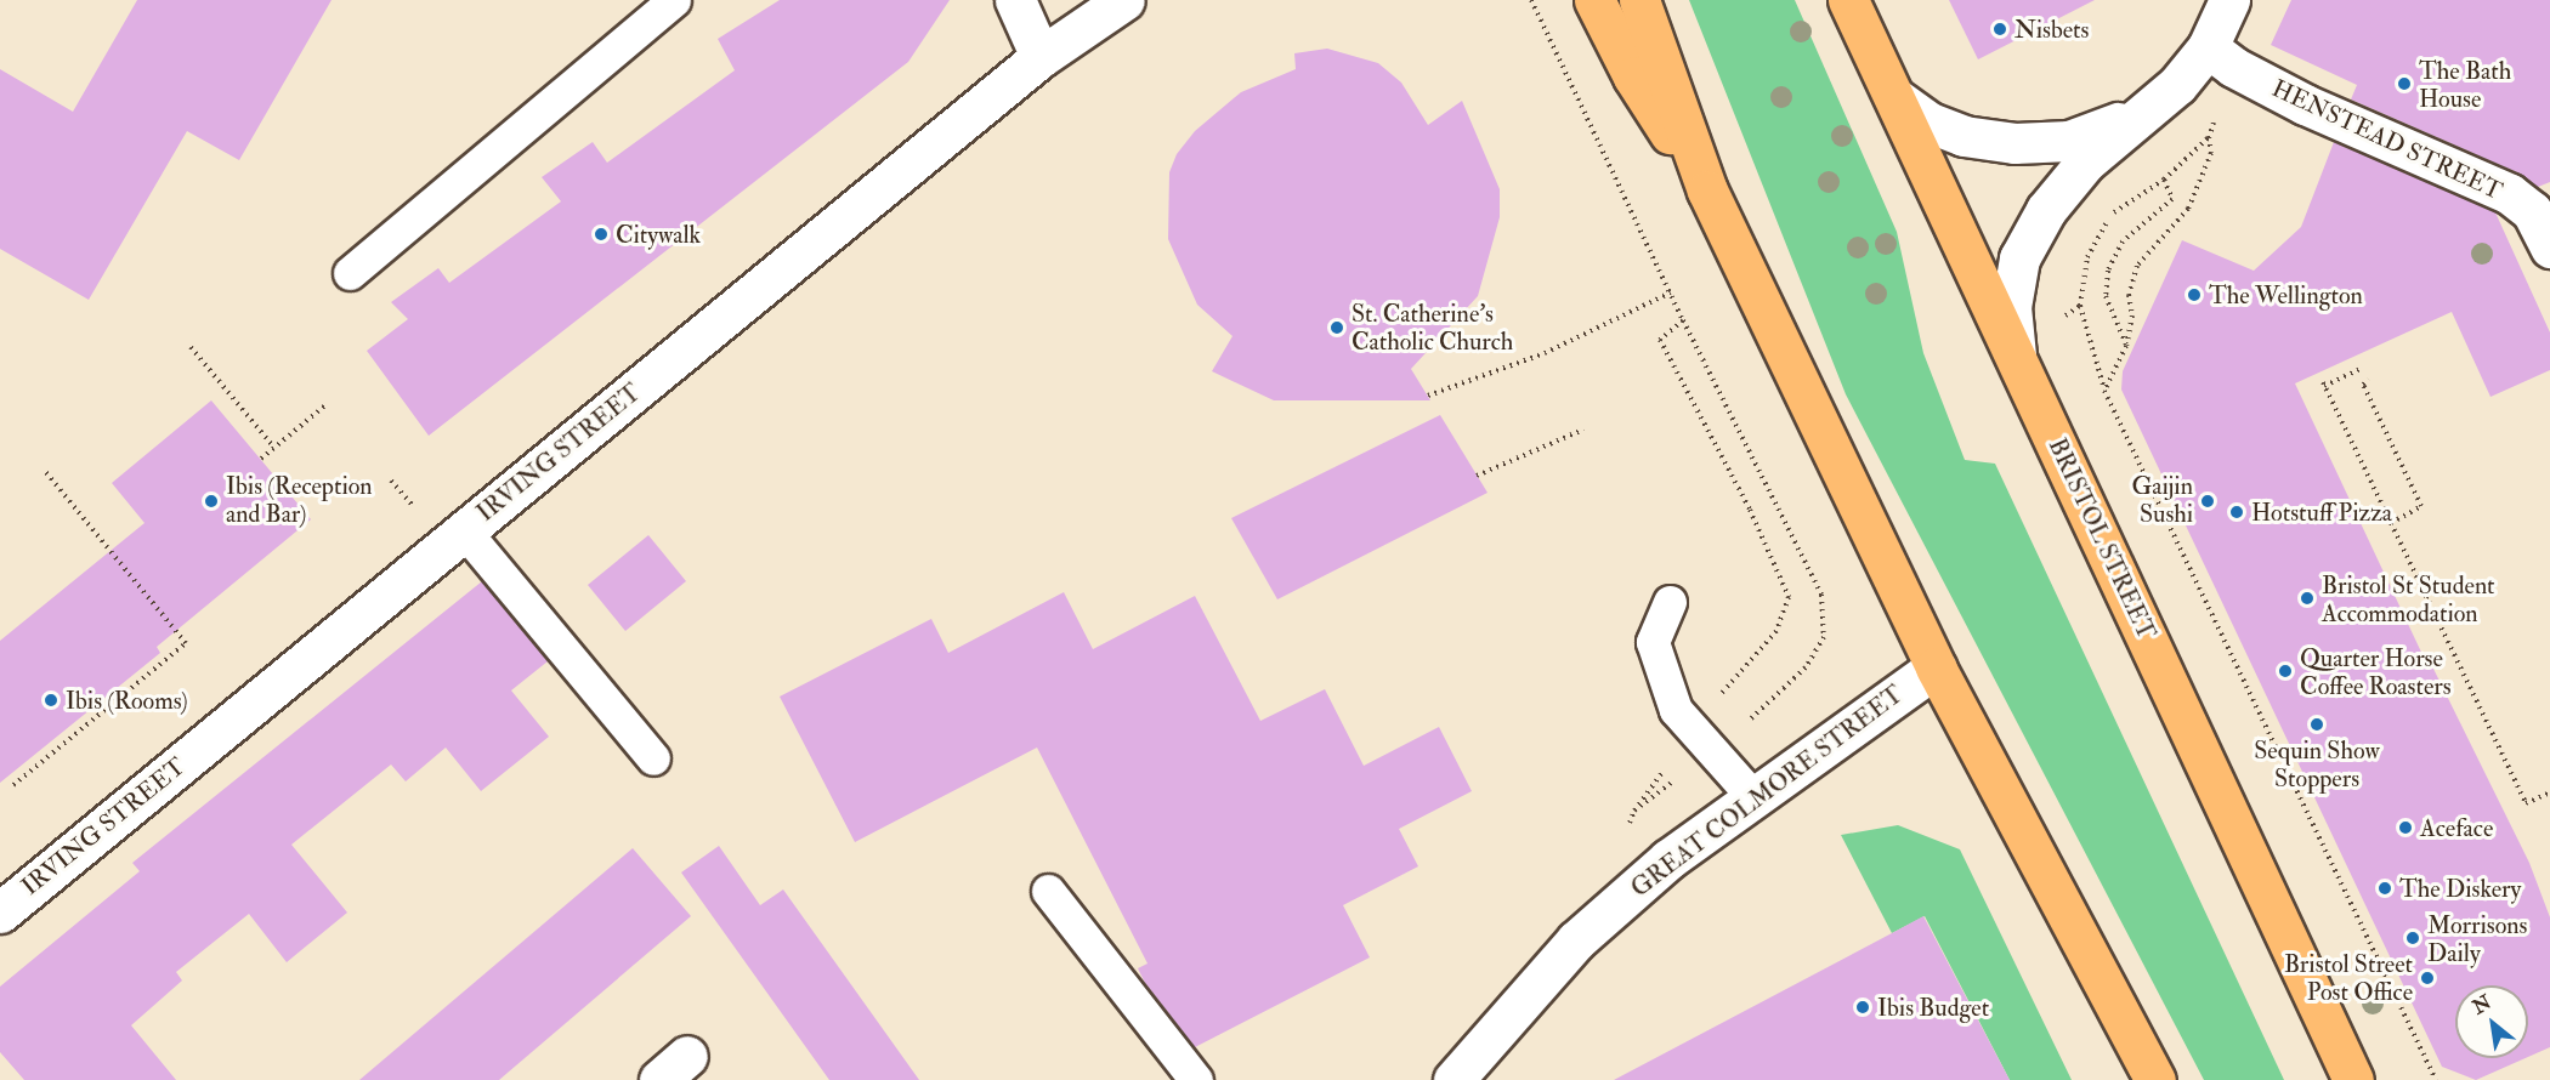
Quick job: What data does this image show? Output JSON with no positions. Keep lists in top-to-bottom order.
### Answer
{
  "streets": {
    "highway": ["BRISTOL STREET"],
    "street": ["HENSTEAD STREET", "IRVING STREET", "GREAT COLMORE STREET"]
  },
  "places": [
    "Nisbets",
    "The Bath House",
    "Citywalk",
    "The Wellington",
    "St. Catherine's Catholic Church",
    "Ibis (Reception and Bar)",
    "Gaijin Sushi",
    "Hotstuff Pizza",
    "Bristol St Student Accommodation",
    "Quarter Horse Coffee Roasters",
    "Ibis (Rooms)",
    "Sequin Show Stoppers",
    "Aceface",
    "The Diskery",
    "Morrisons Daily",
    "Bristol Street Post Office",
    "Ibis Budget"
  ],
  "north": "top left"
}
